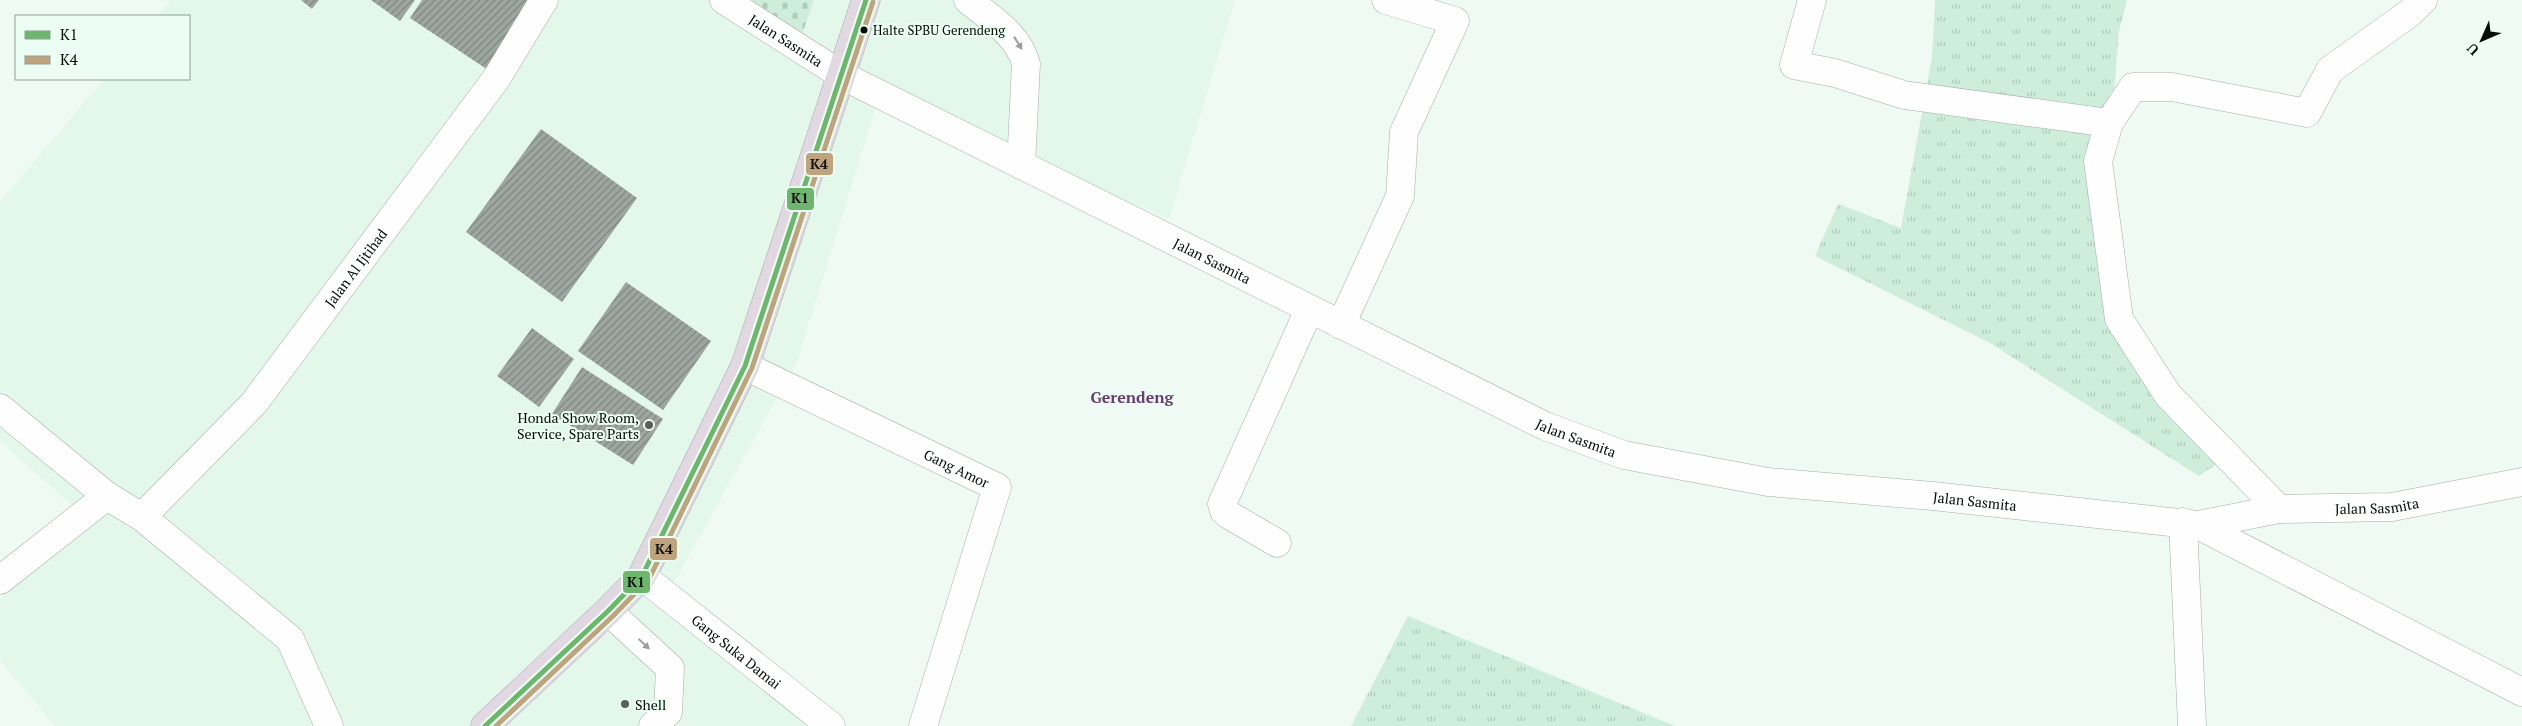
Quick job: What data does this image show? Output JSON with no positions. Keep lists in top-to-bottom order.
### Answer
{
  "streets": {
    "street": [
      "Jalan Sasmita",
      "Jalan Al Ijtihad",
      "Gang Amor",
      "Gang Suka Damai"
    ]
  },
  "districts": ["Gerendeng"],
  "places": ["Halte SPBU Gerendeng", "Honda Show Room, Service, Spare Parts", "Shell"],
  "lines": ["transit line K1", "transit line K4"],
  "legend": ["K1", "K4"],
  "north": "bottom left"
}
